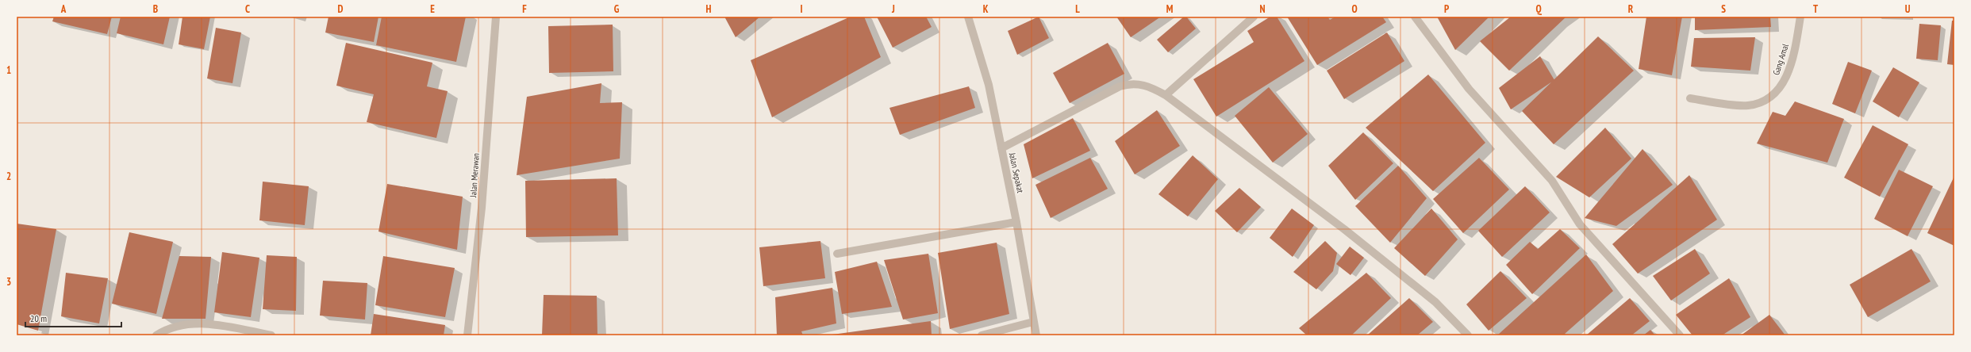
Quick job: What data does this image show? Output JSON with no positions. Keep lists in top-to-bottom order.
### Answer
{
  "streets": {
    "street": ["Gang Amal", "Jalan Sepakat", "Jalan Merawan"]
  },
  "scale_bar": "20 m",
  "grid": {
    "columns": [
      "A",
      "B",
      "C",
      "D",
      "E",
      "F",
      "G",
      "H",
      "I",
      "J",
      "K",
      "L",
      "M",
      "N",
      "O",
      "P",
      "Q",
      "R",
      "S",
      "T",
      "U"
    ],
    "rows": ["1", "2", "3"]
  }
}
